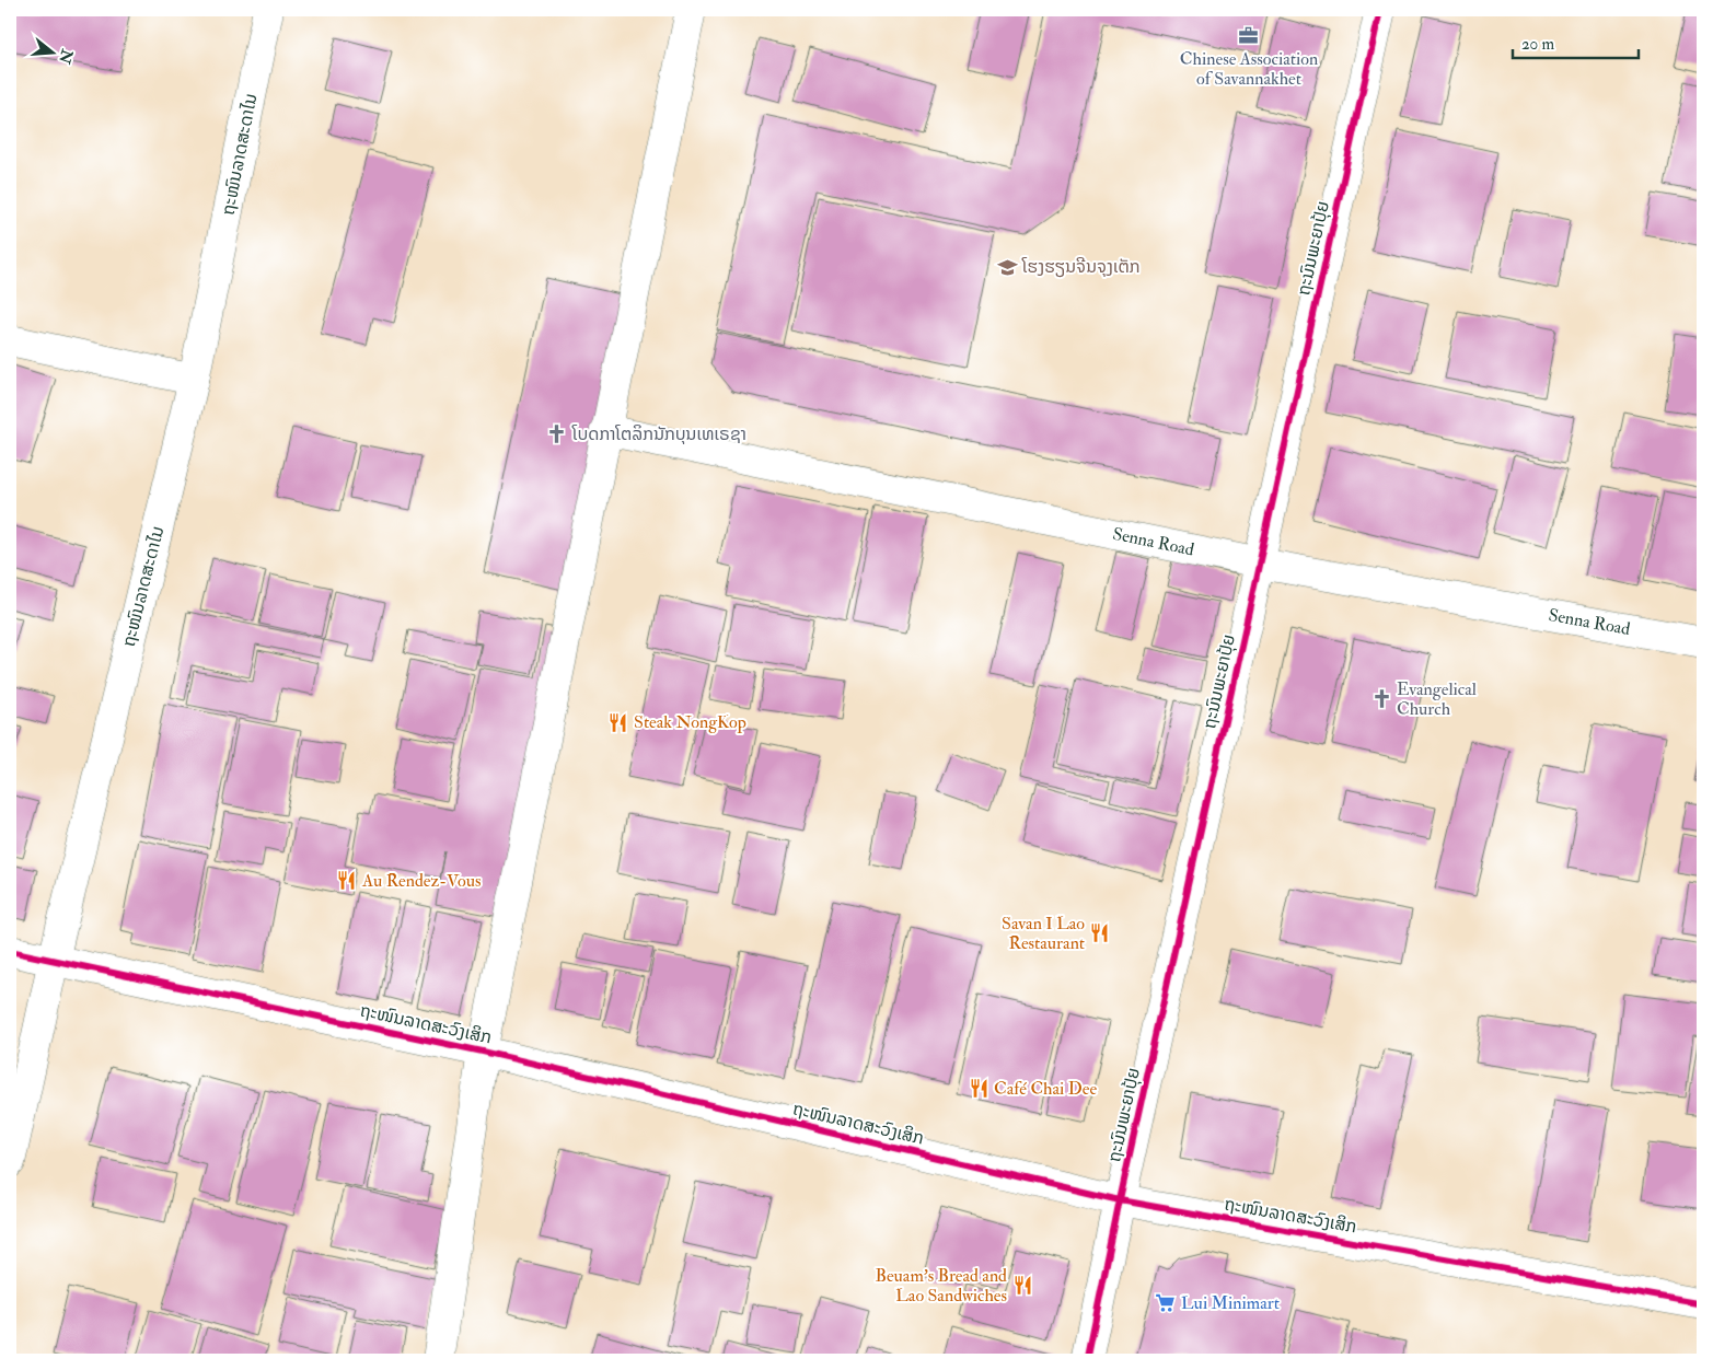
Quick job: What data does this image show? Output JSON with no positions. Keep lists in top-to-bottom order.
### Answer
{
  "streets": {
    "street": [
      "ຖະໜົນລາດສະດາໄນ",
      "ຖະນົນພະຍາປຸ້ຍ",
      "Senna Road",
      "ຖະໜົນລາດສະວົງເສິກ"
    ]
  },
  "crossings": [
    ["ຖະໜົນລາດສະດາໄນ", "ຖະໜົນລາດສະວົງເສິກ"],
    ["ຖະນົນພະຍາປຸ້ຍ", "Senna Road"],
    ["ຖະນົນພະຍາປຸ້ຍ", "ຖະໜົນລາດສະວົງເສິກ"]
  ],
  "places": {
    "office": ["Chinese Association of Savannakhet"],
    "school or university": ["ໂຮງຮຽນຈີນຈຸງເຕັກ"],
    "church": ["ໂບດກາໂຕລິກນັກບຸນເທເຣຊາ", "Evangelical Church"],
    "restaurant": [
      "Steak NongKop",
      "Au Rendez-Vous",
      "Savan I Lao Restaurant",
      "Café Chai Dee",
      "Beuam's Bread and Lao Sandwiches"
    ],
    "supermarket": ["Lui Minimart"]
  },
  "scale_bar": "20 m",
  "north": "right"
}
